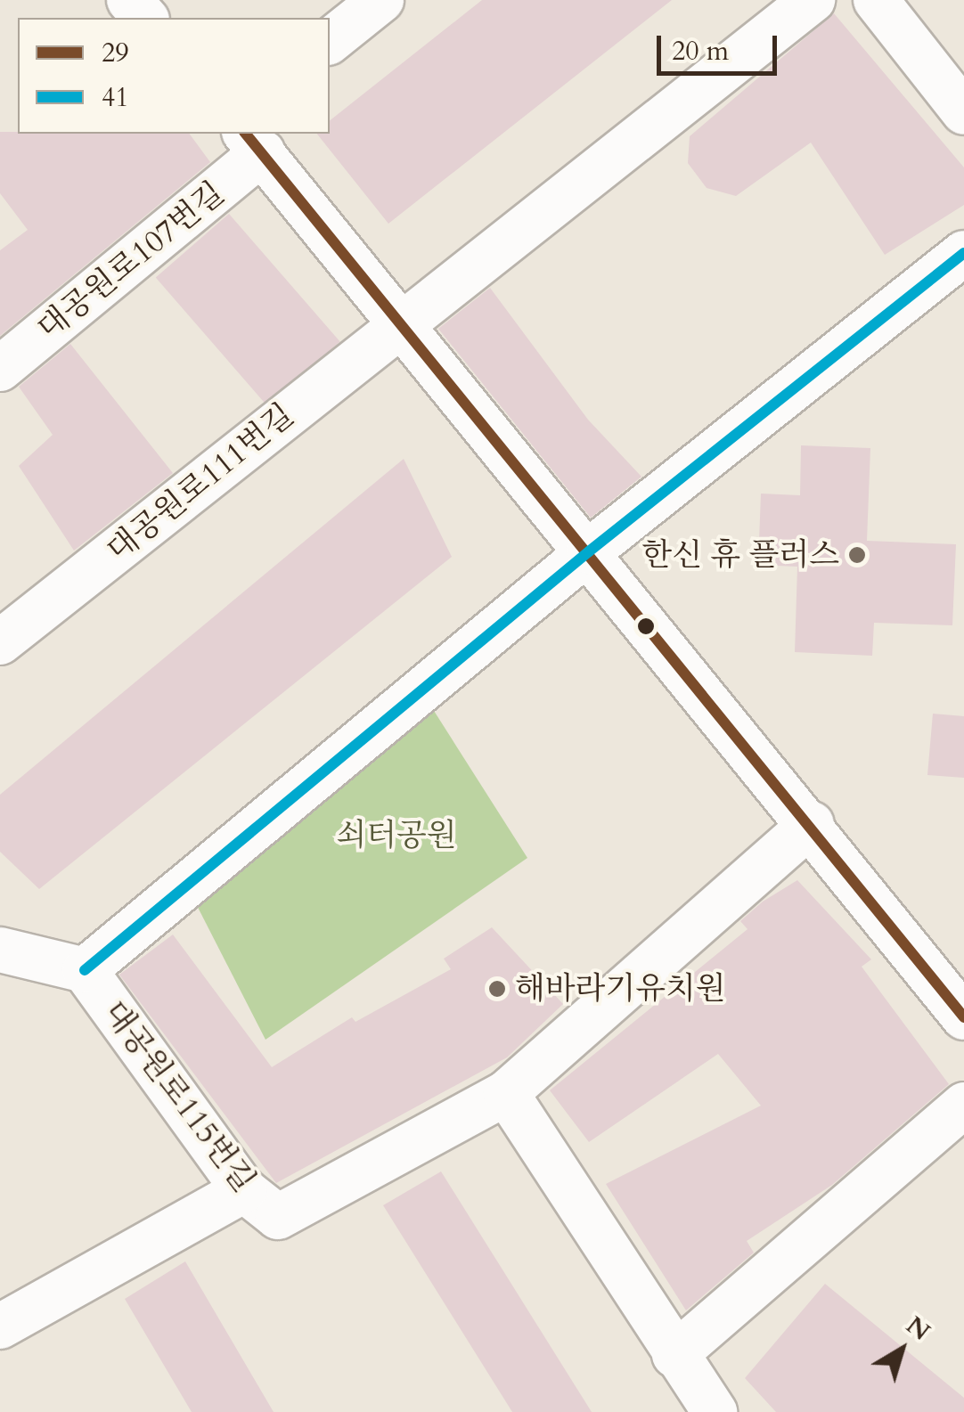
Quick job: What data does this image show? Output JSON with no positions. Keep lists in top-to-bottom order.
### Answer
{
  "streets": {
    "street": ["대공원로107번길", "대공원로111번길", "대공원로115번길"]
  },
  "parks": ["쇠터공원"],
  "places": ["한신 휴 플러스", "해바라기유치원"],
  "lines": ["transit line 29", "transit line 41"],
  "legend": ["29", "41"],
  "scale_bar": "20 m",
  "north": "top right"
}
